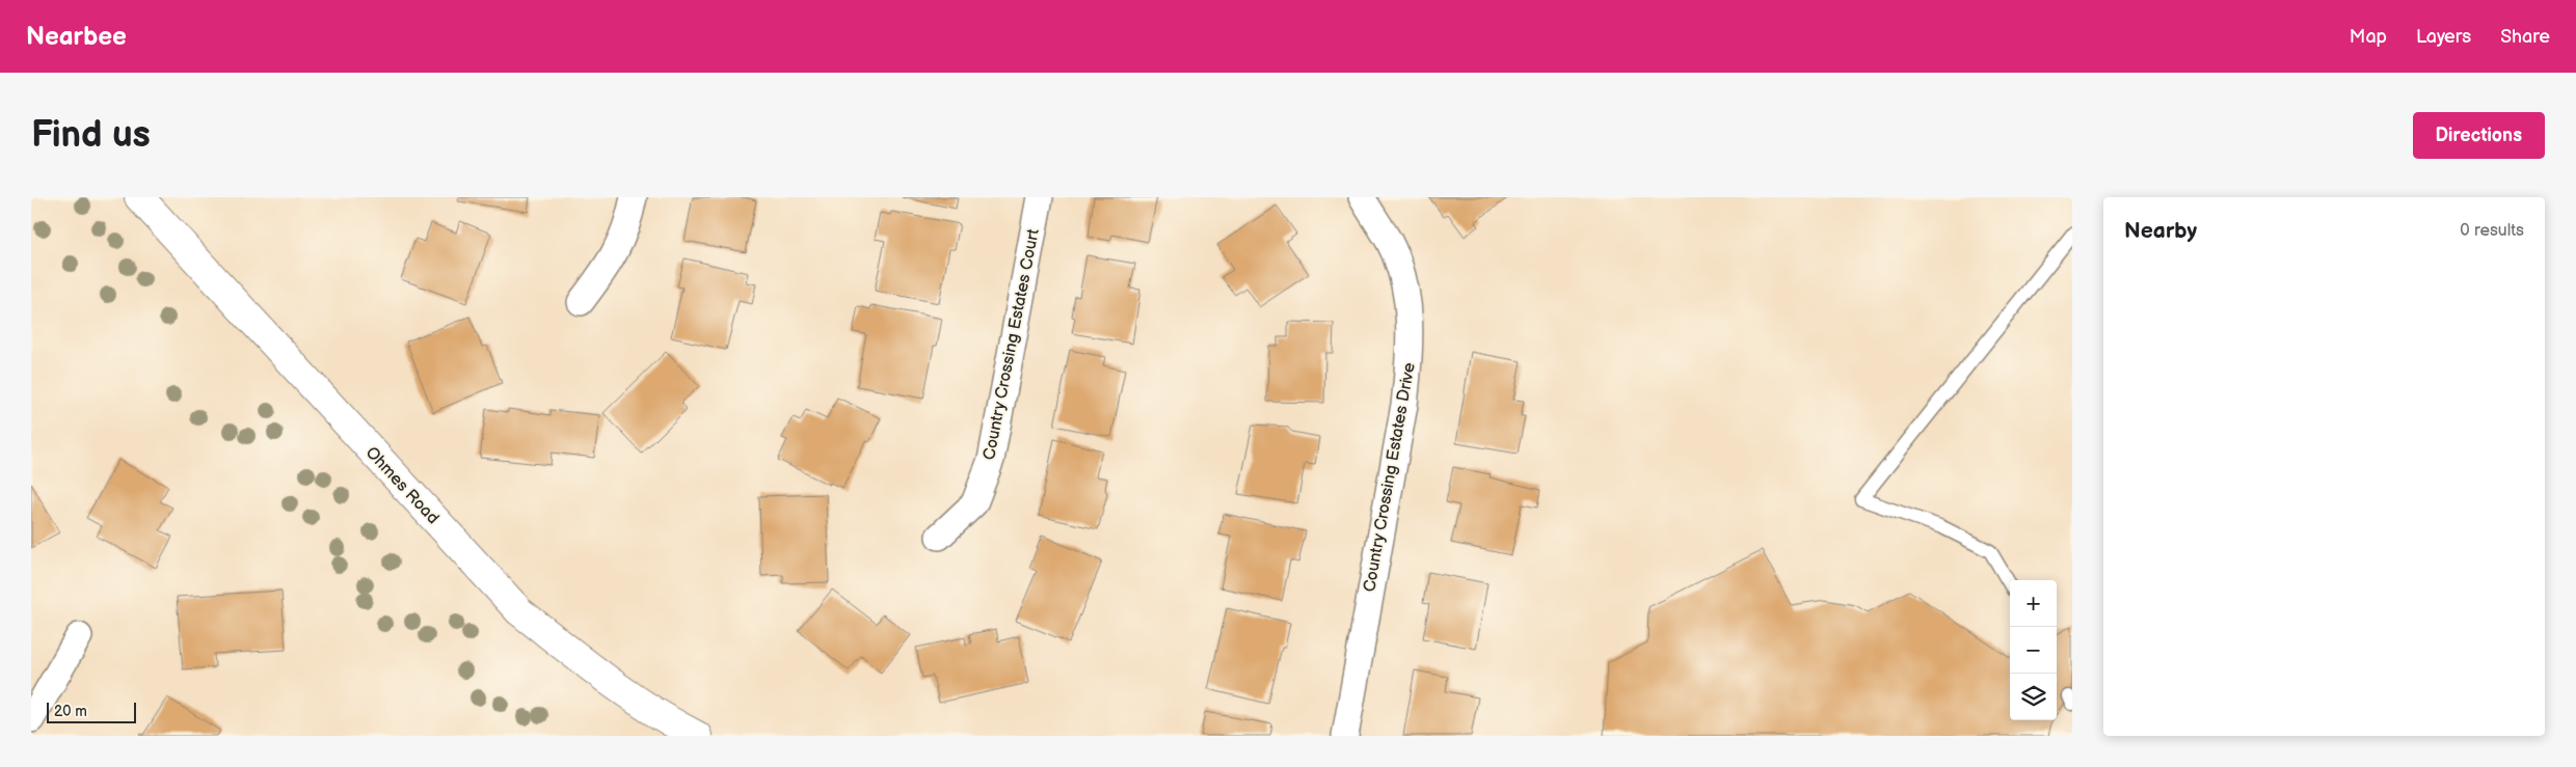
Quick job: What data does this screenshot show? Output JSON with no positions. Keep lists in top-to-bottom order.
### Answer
{
  "streets": {
    "main road": ["Ohmes Road"],
    "street": ["Country Crossing Estates Court", "Country Crossing Estates Drive"]
  },
  "scale_bar": "20 m",
  "page": {
    "header": "Nearbee",
    "nav": ["Map", "Layers", "Share"],
    "buttons": "Directions",
    "title": "Find us",
    "heading": ["Nearby", "0 results"],
    "map_buttons": ["+", "−"],
    "scale": "20 m"
  }
}
